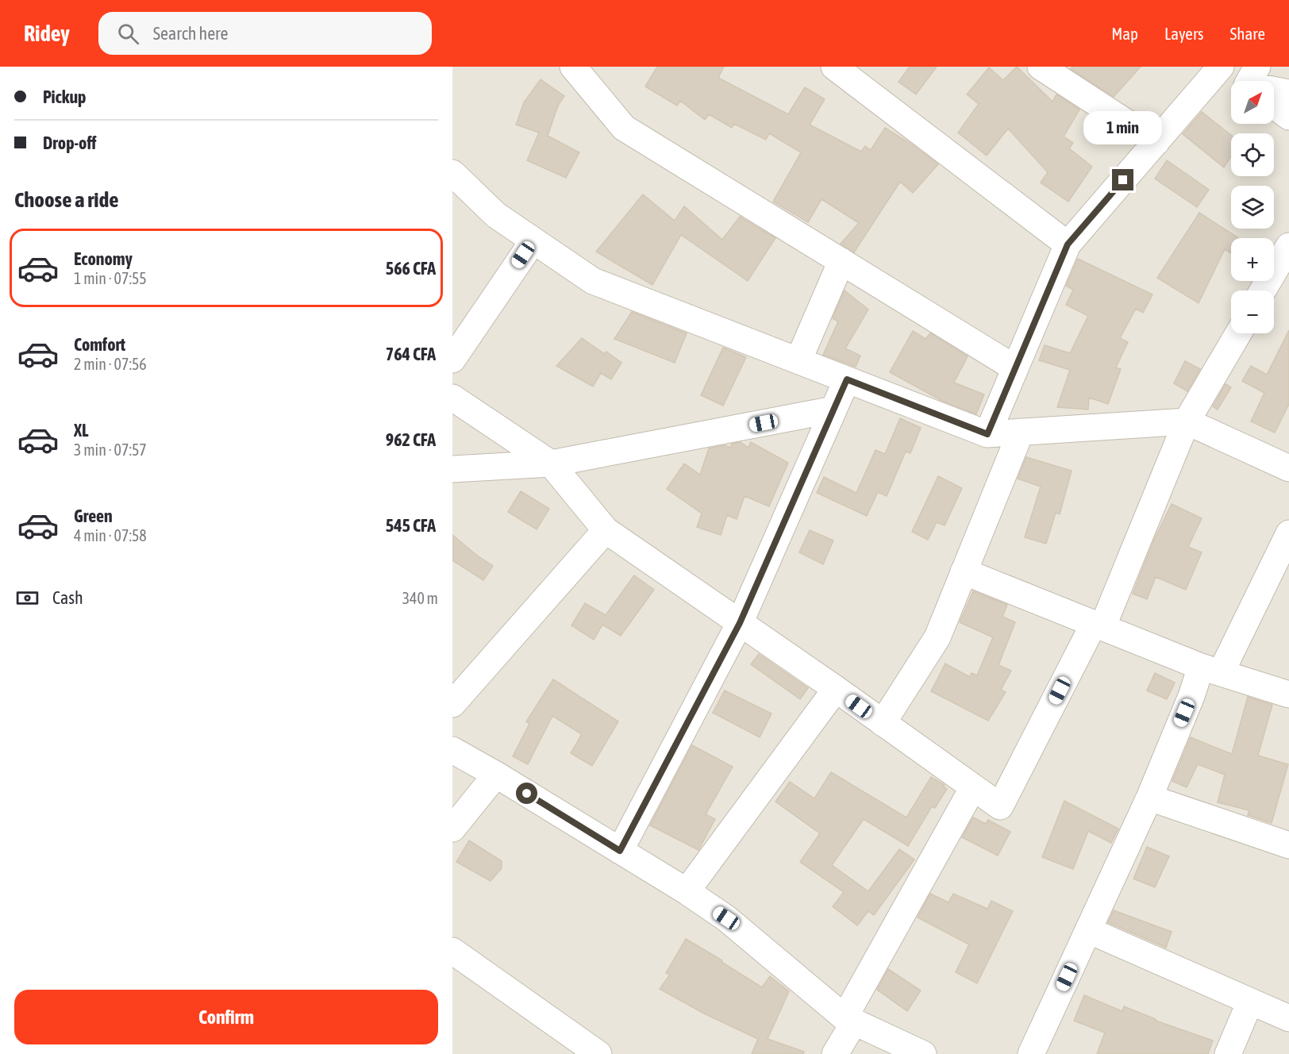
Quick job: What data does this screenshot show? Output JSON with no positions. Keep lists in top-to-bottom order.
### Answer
{
  "north": "top right",
  "page": {
    "header": "Ridey",
    "search": "Search here",
    "nav": ["Map", "Layers", "Share"],
    "banner": ["Pickup", "Drop-off"],
    "map_buttons": ["+", "−"],
    "bubble": "1 min",
    "heading": "Choose a ride",
    "list": [
      {
        "name": "Economy",
        "note": "1 min · 07:55",
        "value": "566 CFA"
      },
      {
        "name": "Comfort",
        "note": "2 min · 07:56",
        "value": "764 CFA"
      },
      {
        "name": "XL",
        "note": "3 min · 07:57",
        "value": "962 CFA"
      },
      {
        "name": "Green",
        "note": "4 min · 07:58",
        "value": "545 CFA"
      }
    ],
    "pay": ["Cash", "340 m"],
    "buttons": "Confirm"
  }
}
